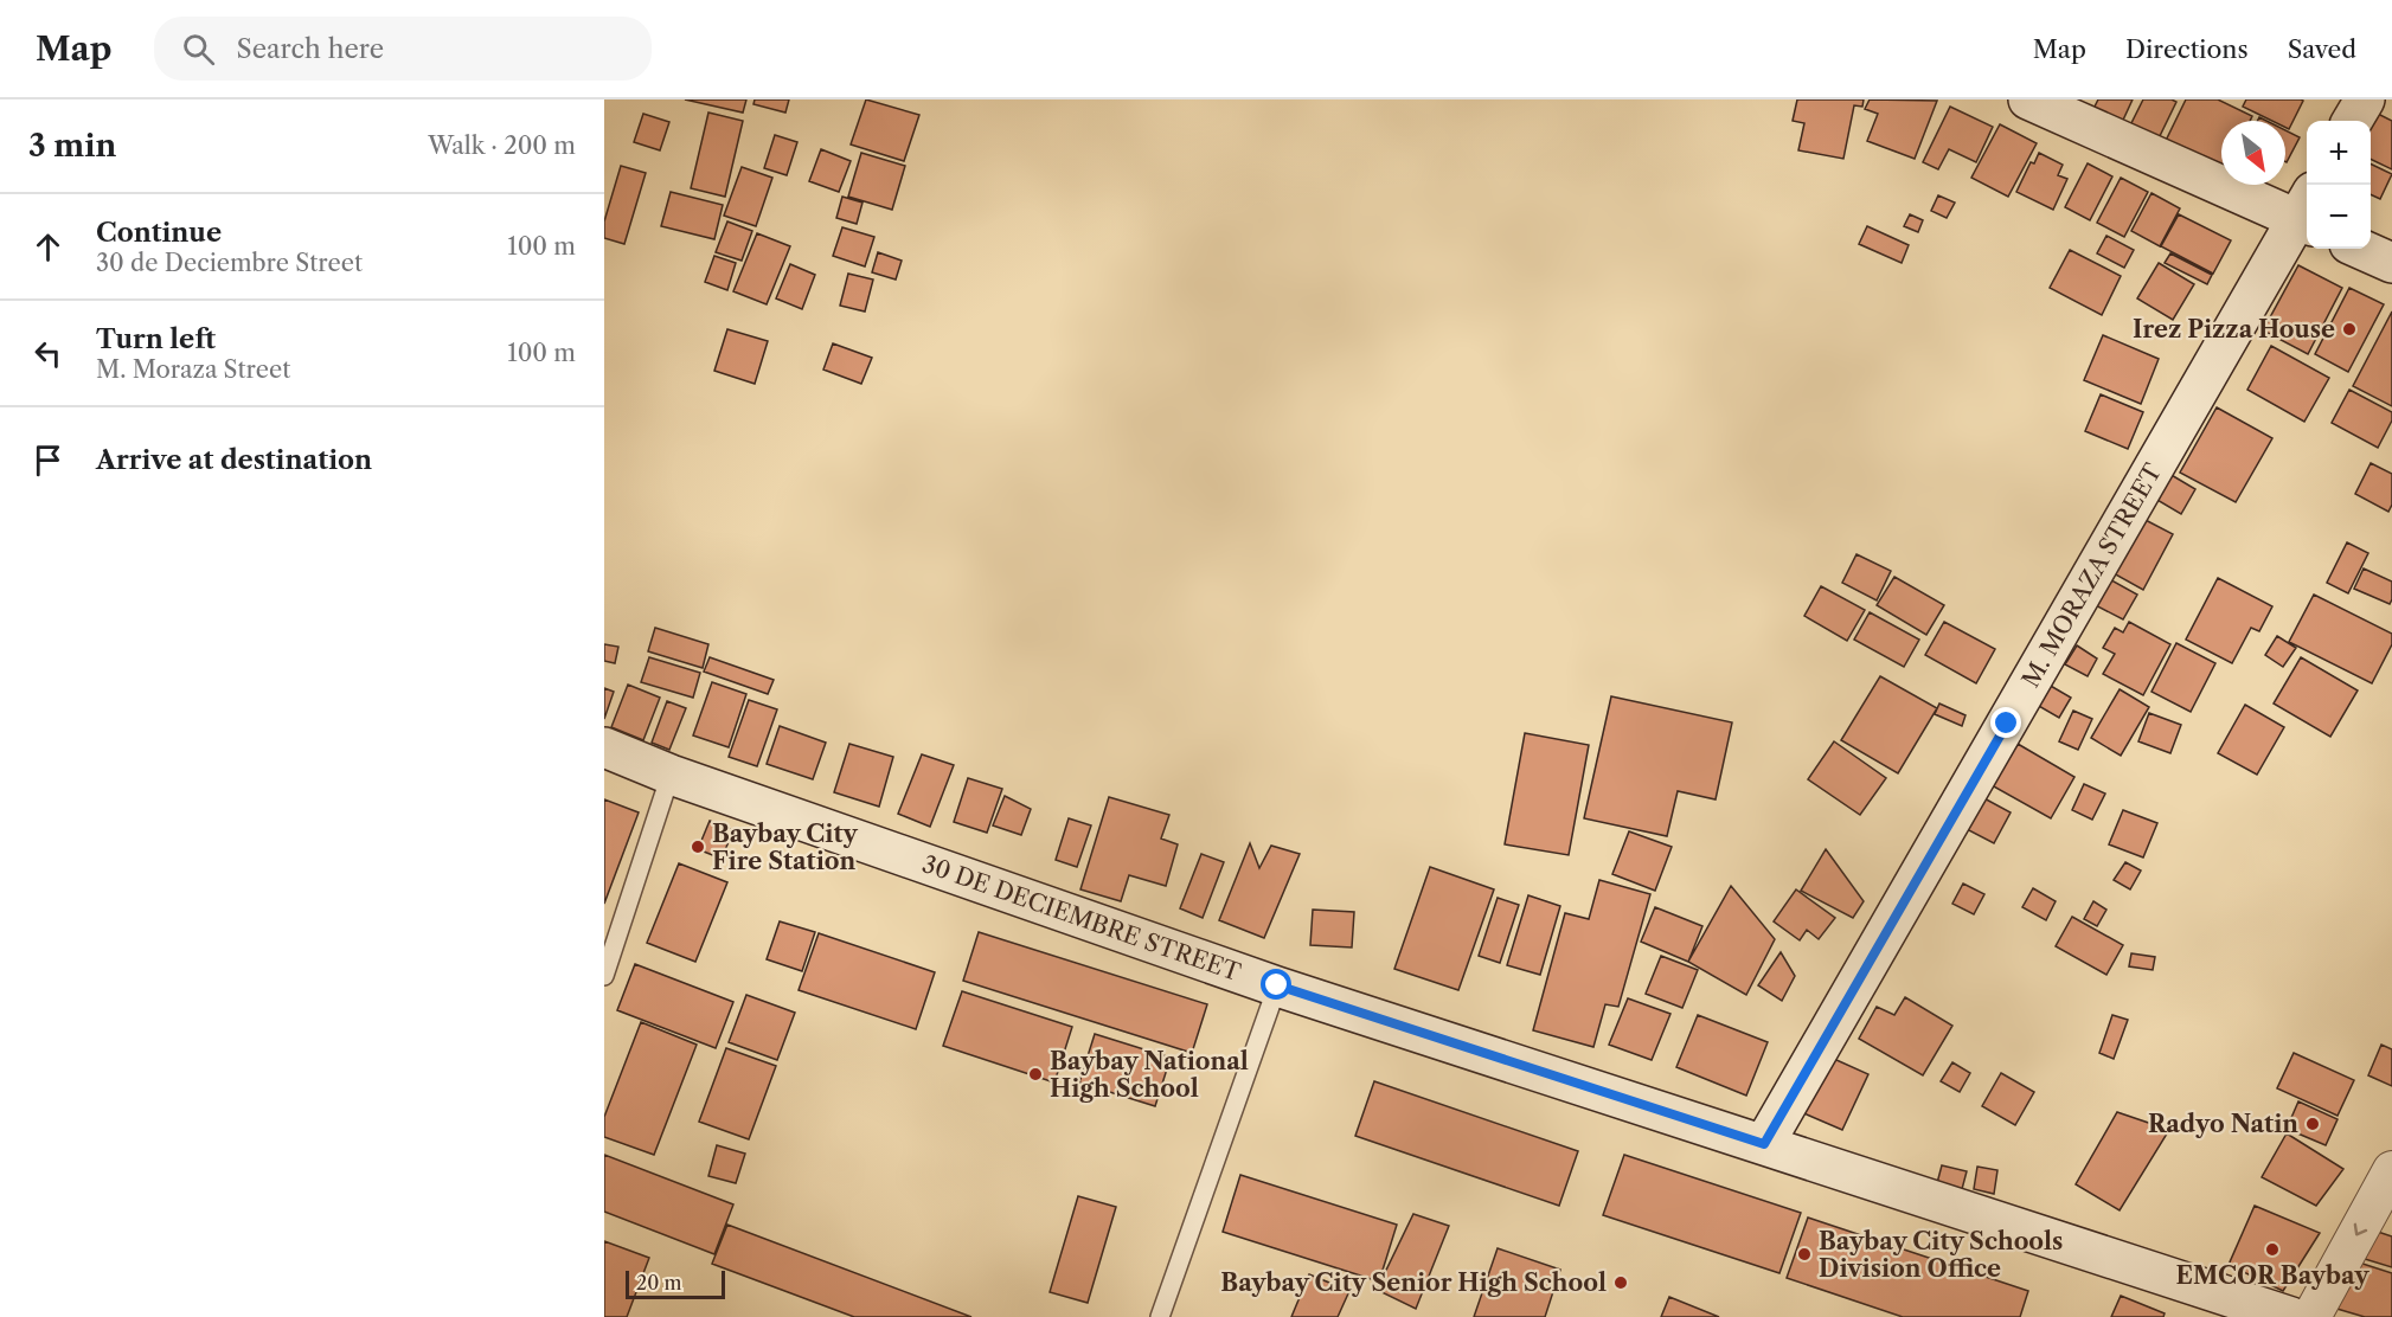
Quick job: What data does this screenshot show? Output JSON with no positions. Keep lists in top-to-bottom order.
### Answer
{
  "streets": {
    "street": ["M. MORAZA STREET", "30 DE DECIEMBRE STREET"]
  },
  "crossings": [
    ["M. MORAZA STREET", "30 DE DECIEMBRE STREET"]
  ],
  "places": [
    "Irez Pizza House",
    "Baybay City Fire Station",
    "Baybay National High School",
    "Radyo Natin",
    "EMCOR Baybay",
    "Baybay City Schools Division Office",
    "Baybay City Senior High School"
  ],
  "scale_bar": "20 m",
  "north": "bottom right",
  "page": {
    "header": "Map",
    "search": "Search here",
    "nav": ["Map", "Directions", "Saved"],
    "heading": ["3 min", "Walk · 200 m"],
    "map_buttons": ["+", "−"],
    "list": [
      ["Continue", "30 de Deciembre Street", "100 m"],
      ["Turn left", "M. Moraza Street", "100 m"],
      "Arrive at destination"
    ],
    "scale": "20 m"
  }
}
